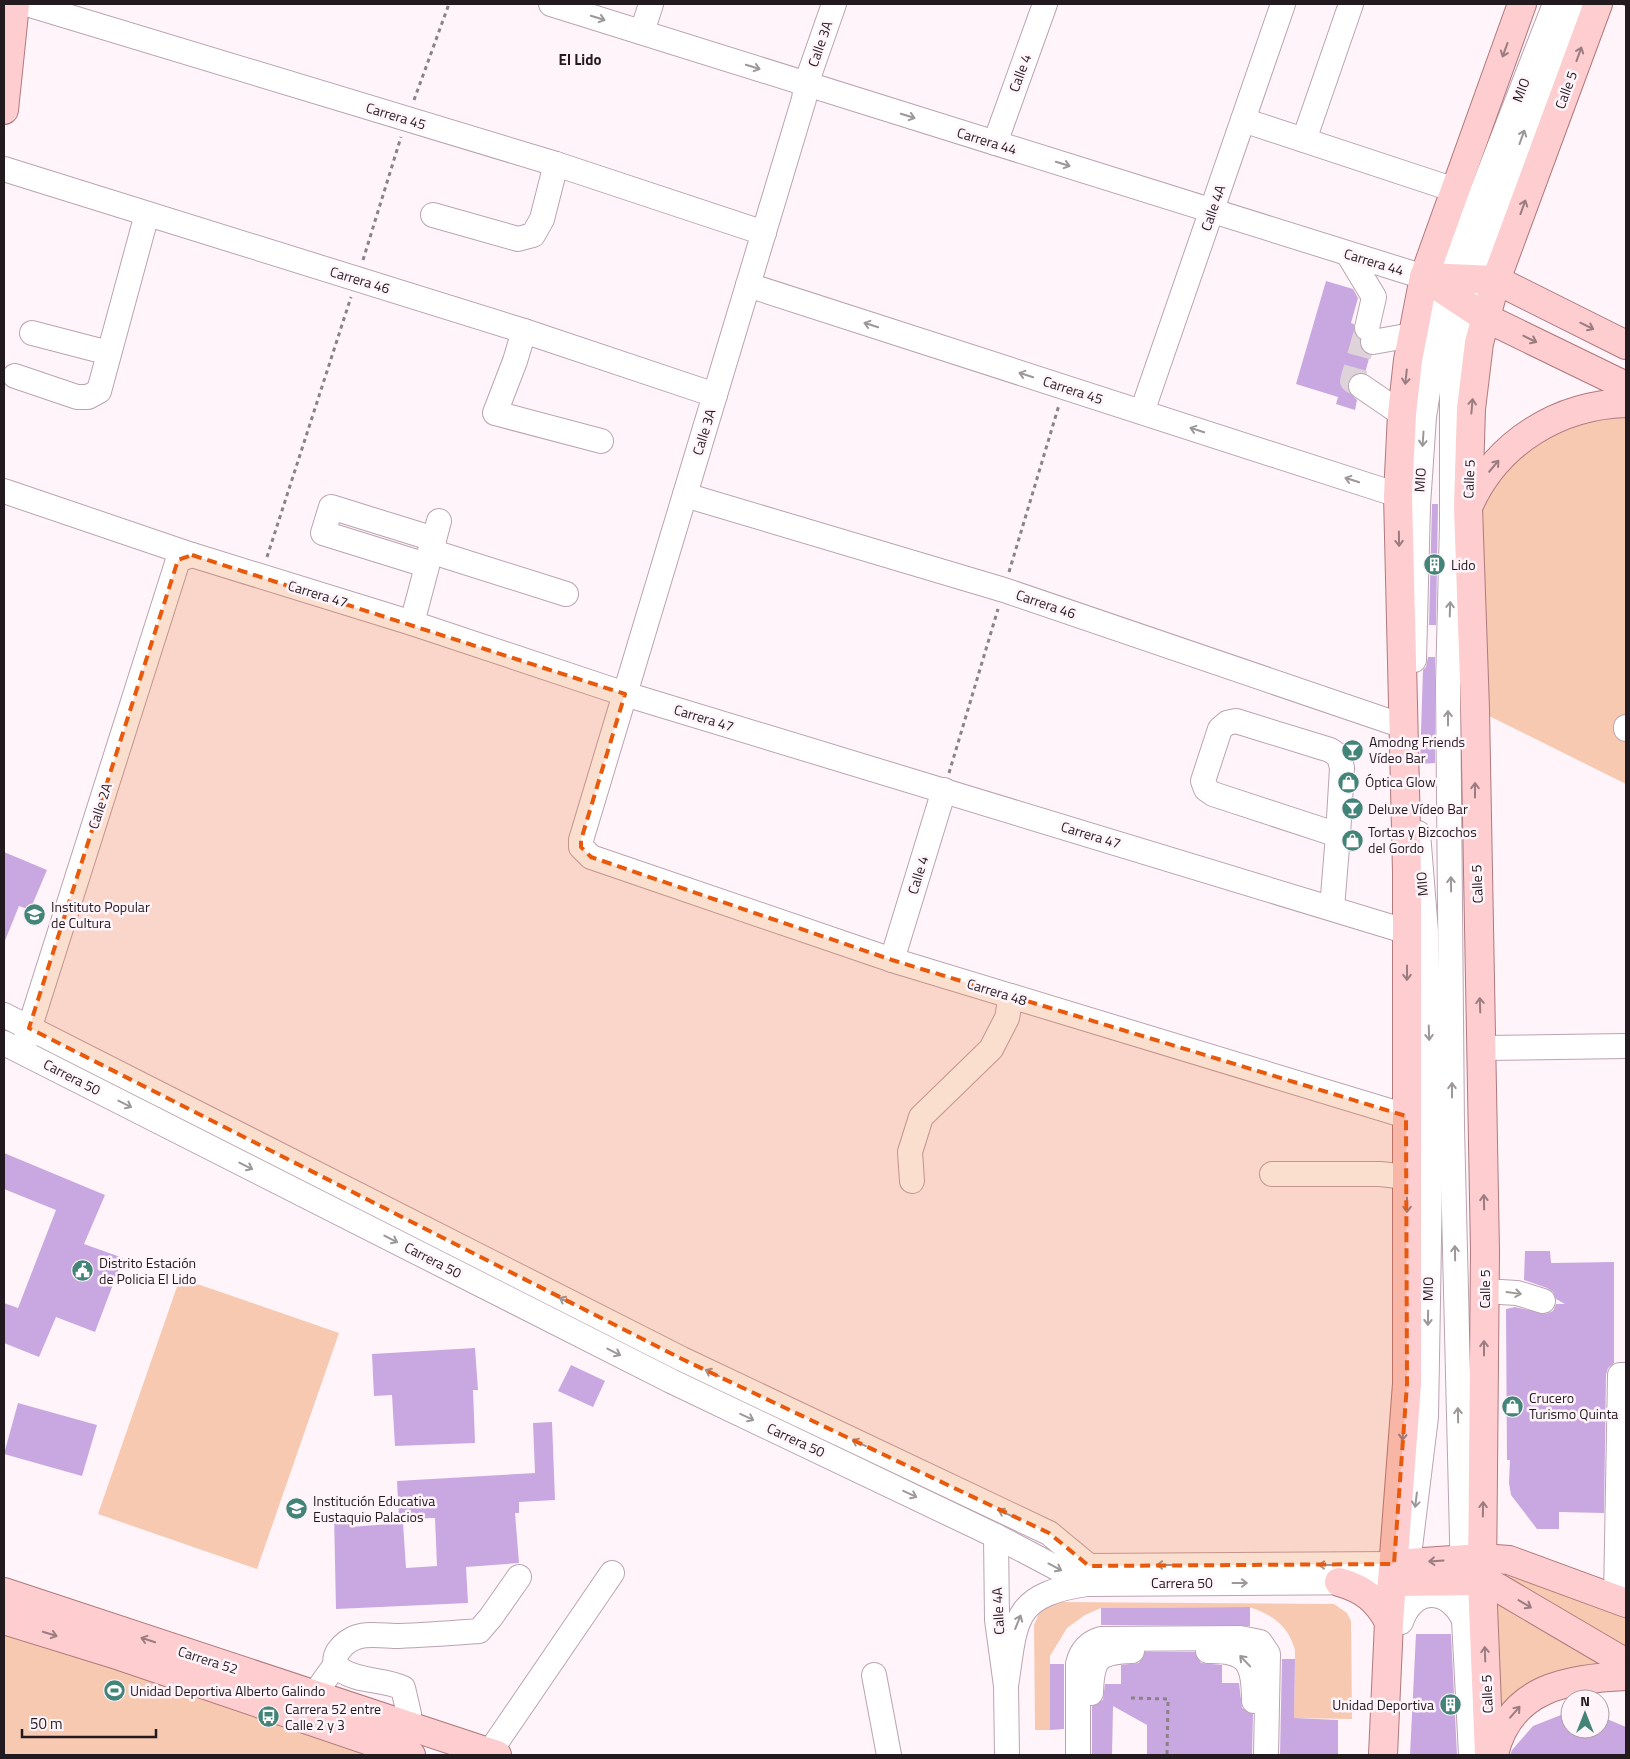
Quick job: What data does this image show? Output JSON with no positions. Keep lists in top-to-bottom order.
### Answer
{
  "streets": {
    "main road": [
      "Calle 5",
      "Carrera 44",
      "Carrera 50",
      "Carrera 52"
    ],
    "street": [
      "Calle 3A",
      "Calle 4",
      "MIO",
      "Carrera 45",
      "Calle 4A",
      "Carrera 46",
      "Carrera 47",
      "Calle 2A",
      "Carrera 48"
    ]
  },
  "crossings": [
    ["Calle 3A", "Carrera 45"],
    ["Calle 3A", "Carrera 44"],
    ["Calle 3A", "Carrera 46"],
    ["Calle 3A", "Carrera 47"],
    ["Calle 3A", "Carrera 48"],
    ["Calle 4", "Carrera 44"],
    ["Calle 4", "Carrera 47"],
    ["Calle 4", "Carrera 48"],
    ["MIO", "Calle 5"],
    ["MIO", "Carrera 44"],
    ["MIO", "Carrera 50"],
    ["Calle 5", "Carrera 44"],
    ["Calle 5", "Carrera 50"],
    ["Carrera 45", "Calle 4A"],
    ["Carrera 44", "Calle 4A"],
    ["Calle 4A", "Carrera 50"],
    ["Carrera 47", "Calle 2A"],
    ["Calle 2A", "Carrera 50"]
  ],
  "one_way": ["Carrera 45", "Carrera 44"],
  "districts": ["El Lido"],
  "places": {
    "building": ["Lido", "Unidad Deportiva"],
    "bar": ["Amodng Friends Vídeo Bar", "Deluxe Vídeo Bar"],
    "shop": ["Óptica Glow", "Tortas y Bizcochos del Gordo", "Crucero Turismo Quinta"],
    "school or university": ["Instituto Popular de Cultura", "Institución Educativa Eustaquio Palacios"],
    "public building": ["Distrito Estación de Policia El Lido"],
    "sports": ["Unidad Deportiva Alberto Galindo"],
    "bus stop": ["Carrera 52 entre Calle 2 y 3"]
  },
  "scale_bar": "50 m",
  "north": "top"
}
